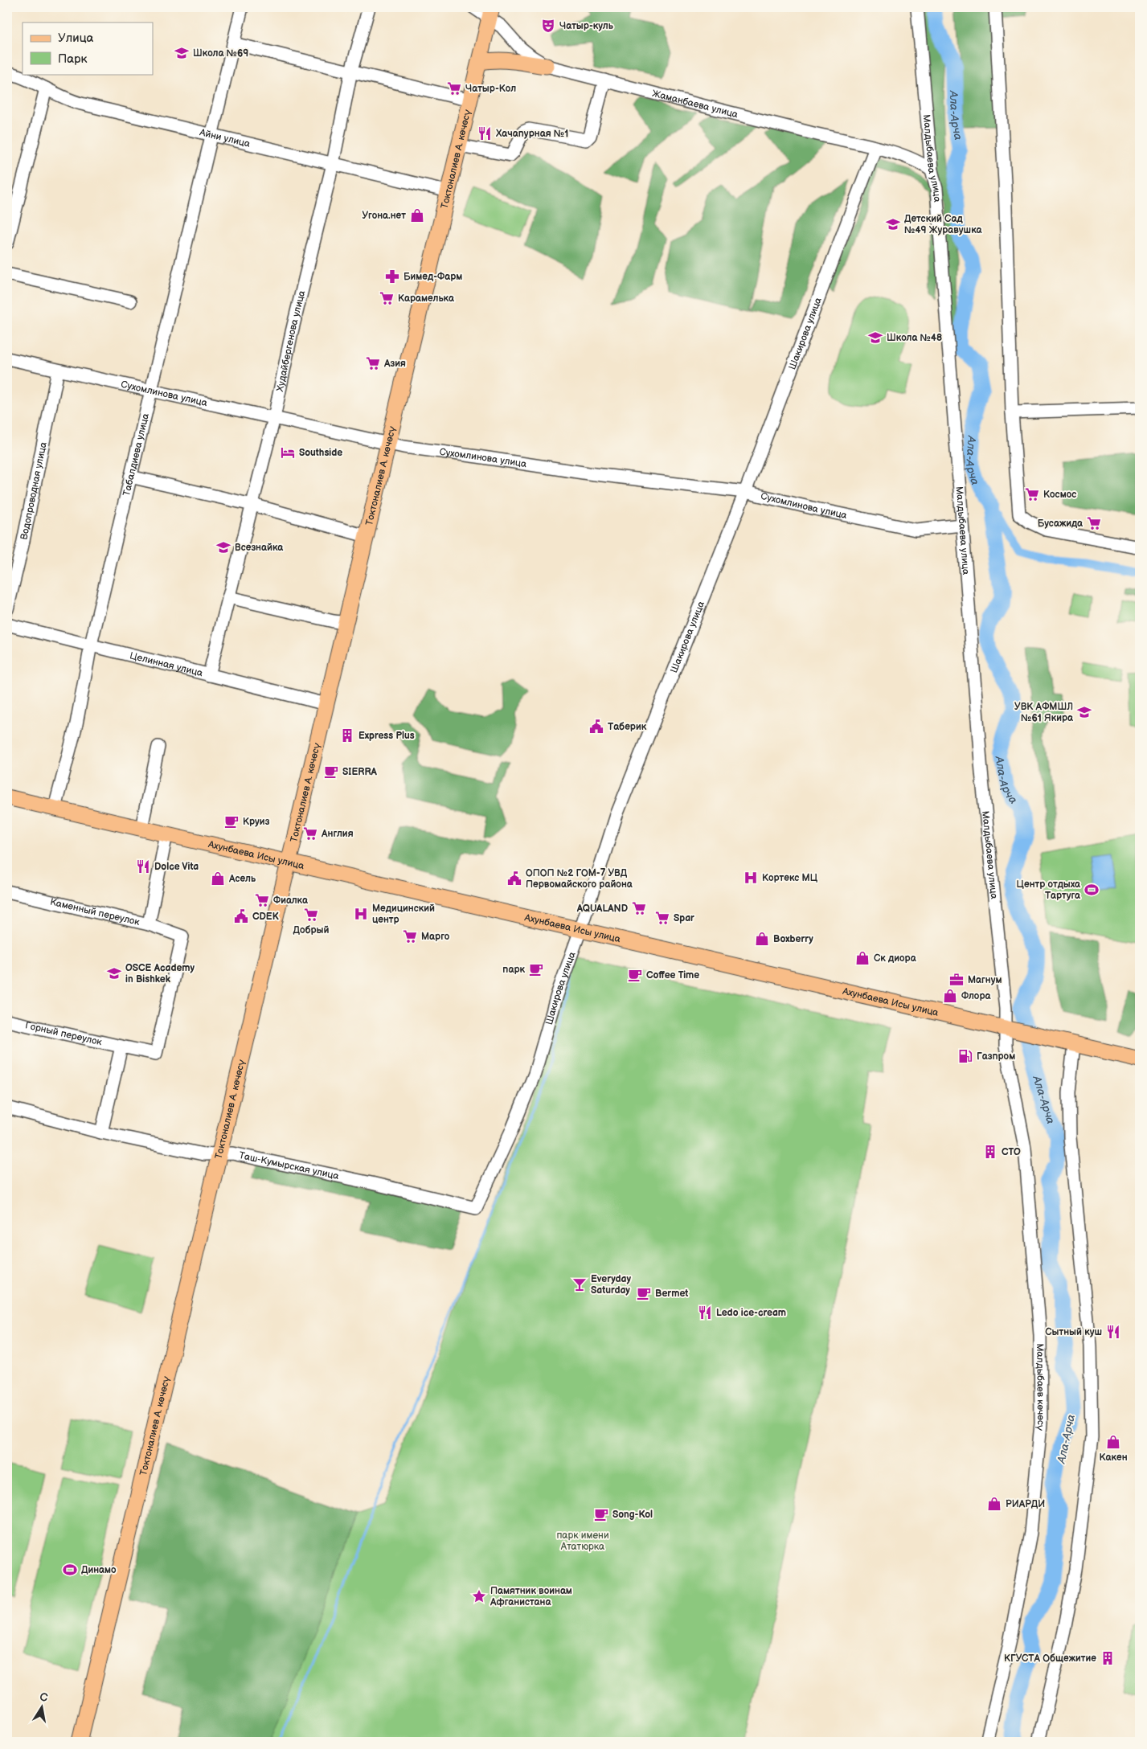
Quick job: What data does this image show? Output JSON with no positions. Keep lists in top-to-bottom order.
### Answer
{
  "streets": {
    "main road": ["Токтоналиев А. көчөсү", "Ахунбаева Исы улица"],
    "street": [
      "Жаманбаева улица",
      "Айни улица",
      "Малдыбаева улица",
      "Шакирова улица",
      "Худайбергенова улица",
      "Сухомлинова улица",
      "Табалдиева улица",
      "Водопроводная улица",
      "Целинная улица",
      "Каменный переулок",
      "Горный переулок",
      "Таш-Кумырская улица",
      "Малдыбаев көчөсү"
    ]
  },
  "crossings": [
    ["Жаманбаева улица", "Малдыбаева улица"],
    ["Жаманбаева улица", "Токтоналиев А. көчөсү"],
    ["Жаманбаева улица", "Шакирова улица"],
    ["Айни улица", "Токтоналиев А. көчөсү"],
    ["Айни улица", "Худайбергенова улица"],
    ["Айни улица", "Табалдиева улица"],
    ["Малдыбаева улица", "Сухомлинова улица"],
    ["Малдыбаева улица", "Ахунбаева Исы улица"],
    ["Малдыбаева улица", "Малдыбаев көчөсү"],
    ["Токтоналиев А. көчөсү", "Сухомлинова улица"],
    ["Токтоналиев А. көчөсү", "Целинная улица"],
    ["Токтоналиев А. көчөсү", "Ахунбаева Исы улица"],
    ["Токтоналиев А. көчөсү", "Таш-Кумырская улица"],
    ["Шакирова улица", "Сухомлинова улица"],
    ["Шакирова улица", "Ахунбаева Исы улица"],
    ["Шакирова улица", "Таш-Кумырская улица"],
    ["Худайбергенова улица", "Сухомлинова улица"],
    ["Худайбергенова улица", "Целинная улица"],
    ["Сухомлинова улица", "Табалдиева улица"],
    ["Сухомлинова улица", "Водопроводная улица"],
    ["Табалдиева улица", "Целинная улица"],
    ["Табалдиева улица", "Ахунбаева Исы улица"],
    ["Ахунбаева Исы улица", "Малдыбаев көчөсү"],
    ["Каменный переулок", "Горный переулок"]
  ],
  "water": ["Ала-Арча"],
  "parks": ["парк имени Ататюрка"],
  "places": {
    "theatre": ["Чатыр-куль"],
    "school or university": [
      "Школа №69",
      "Детский Сад №49 Журавушка",
      "Школа №48",
      "Всезнайка",
      "УВК АФМШЛ №61 Якира",
      "OSCE Academy in Bishkek"
    ],
    "supermarket": [
      "Чатыр-Кол",
      "Карамелька",
      "Азия",
      "Космос",
      "Бусажида",
      "Англия",
      "Фиалка",
      "AQUALAND",
      "Добрый",
      "Spar",
      "Марго"
    ],
    "restaurant": [
      "Хачапурная №1",
      "Dolce Vita",
      "Ledo ice-cream",
      "Сытный куш"
    ],
    "shop": [
      "Угона.нет",
      "Асель",
      "Boxberry",
      "Ск диора",
      "Флора",
      "Какен",
      "РИАРДИ"
    ],
    "pharmacy": ["Бимед-Фарм"],
    "hotel": ["Southside"],
    "public building": ["Таберик", "ОПОП №2 ГОМ-7 УВД Первомайского района", "CDEK"],
    "building": ["Express Plus", "CTO", "КГУСТА Общежитие"],
    "cafe": [
      "SIERRA",
      "Круиз",
      "парк",
      "Coffee Time",
      "Bermet",
      "Song-Kol"
    ],
    "hospital": ["Кортекс МЦ", "Медицинский центр"],
    "sports": ["Центр отдыха Тартуга", "Динамо"],
    "office": ["Магнум"],
    "fuel station": ["Газпром"],
    "bar": ["Everyday Saturday"],
    "place": ["Памятник воинам Афганистана"]
  },
  "legend": ["Улица", "Парк"],
  "north": "top"
}
